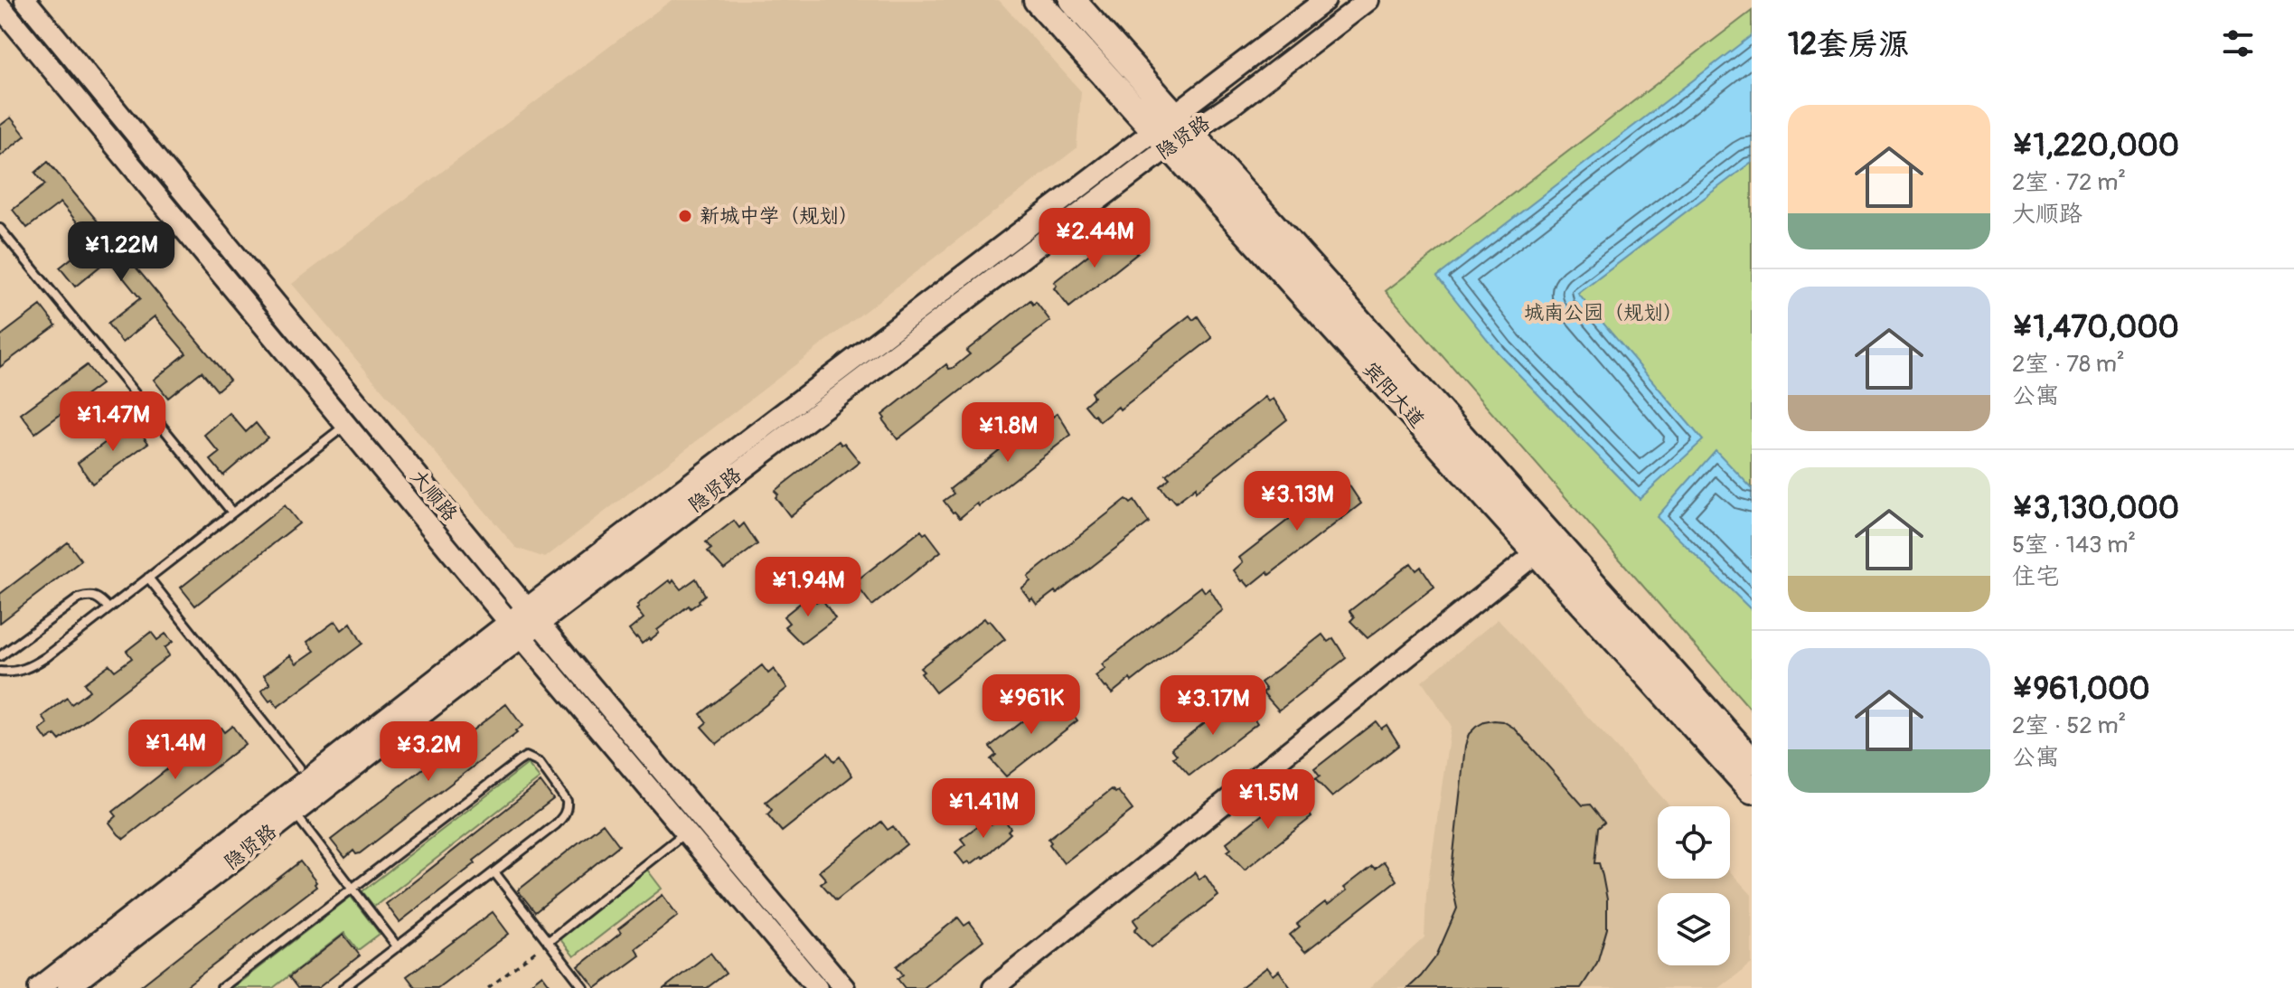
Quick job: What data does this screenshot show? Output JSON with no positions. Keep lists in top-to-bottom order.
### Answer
{
  "streets": {
    "highway": ["宾阳大道"],
    "street": ["隐贤路", "大顺路"]
  },
  "crossings": [
    ["隐贤路", "宾阳大道"],
    ["隐贤路", "大顺路"]
  ],
  "parks": ["城南公园（规划）"],
  "places": ["新城中学（规划）"],
  "page": {
    "heading": "12套房源",
    "list": [
      {
        "name": "¥1,220,000",
        "note": "2室 · 72 m² · 大顺路"
      },
      {
        "name": "¥1,470,000",
        "note": "2室 · 78 m² · 公寓"
      },
      {
        "name": "¥3,130,000",
        "note": "5室 · 143 m² · 住宅"
      },
      {
        "name": "¥961,000",
        "note": "2室 · 52 m² · 公寓"
      }
    ],
    "price": [
      "¥2.44M",
      "¥1.22M",
      "¥1.47M",
      "¥1.8M",
      "¥3.13M",
      "¥1.94M",
      "¥961K",
      "¥3.17M",
      "¥1.4M",
      "¥3.2M",
      "¥1.5M",
      "¥1.41M"
    ]
  }
}
